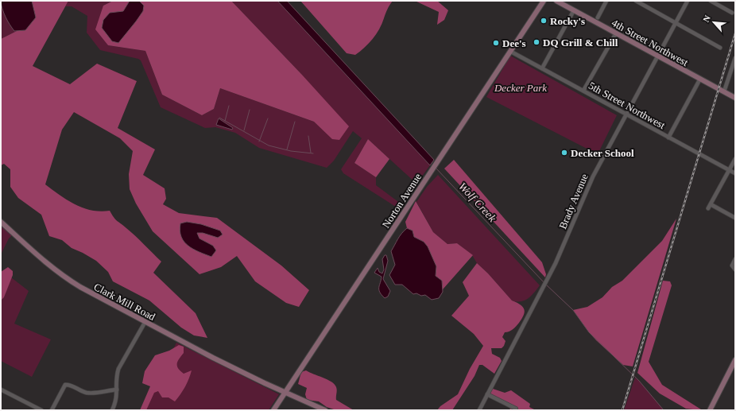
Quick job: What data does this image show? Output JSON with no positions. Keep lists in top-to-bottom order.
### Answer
{
  "streets": {
    "street": [
      "4th Street Northwest",
      "5th Street Northwest",
      "Norton Avenue",
      "Brady Avenue",
      "Clark Mill Road"
    ]
  },
  "crossings": [
    ["4th Street Northwest", "Brady Avenue"],
    ["5th Street Northwest", "Norton Avenue"],
    ["5th Street Northwest", "Brady Avenue"],
    ["Norton Avenue", "Clark Mill Road"]
  ],
  "water": ["Wolf Creek"],
  "parks": ["Decker Park"],
  "places": [
    "Rocky's",
    "DQ Grill & Chill",
    "Dee's",
    "Decker School"
  ],
  "north": "top left"
}
